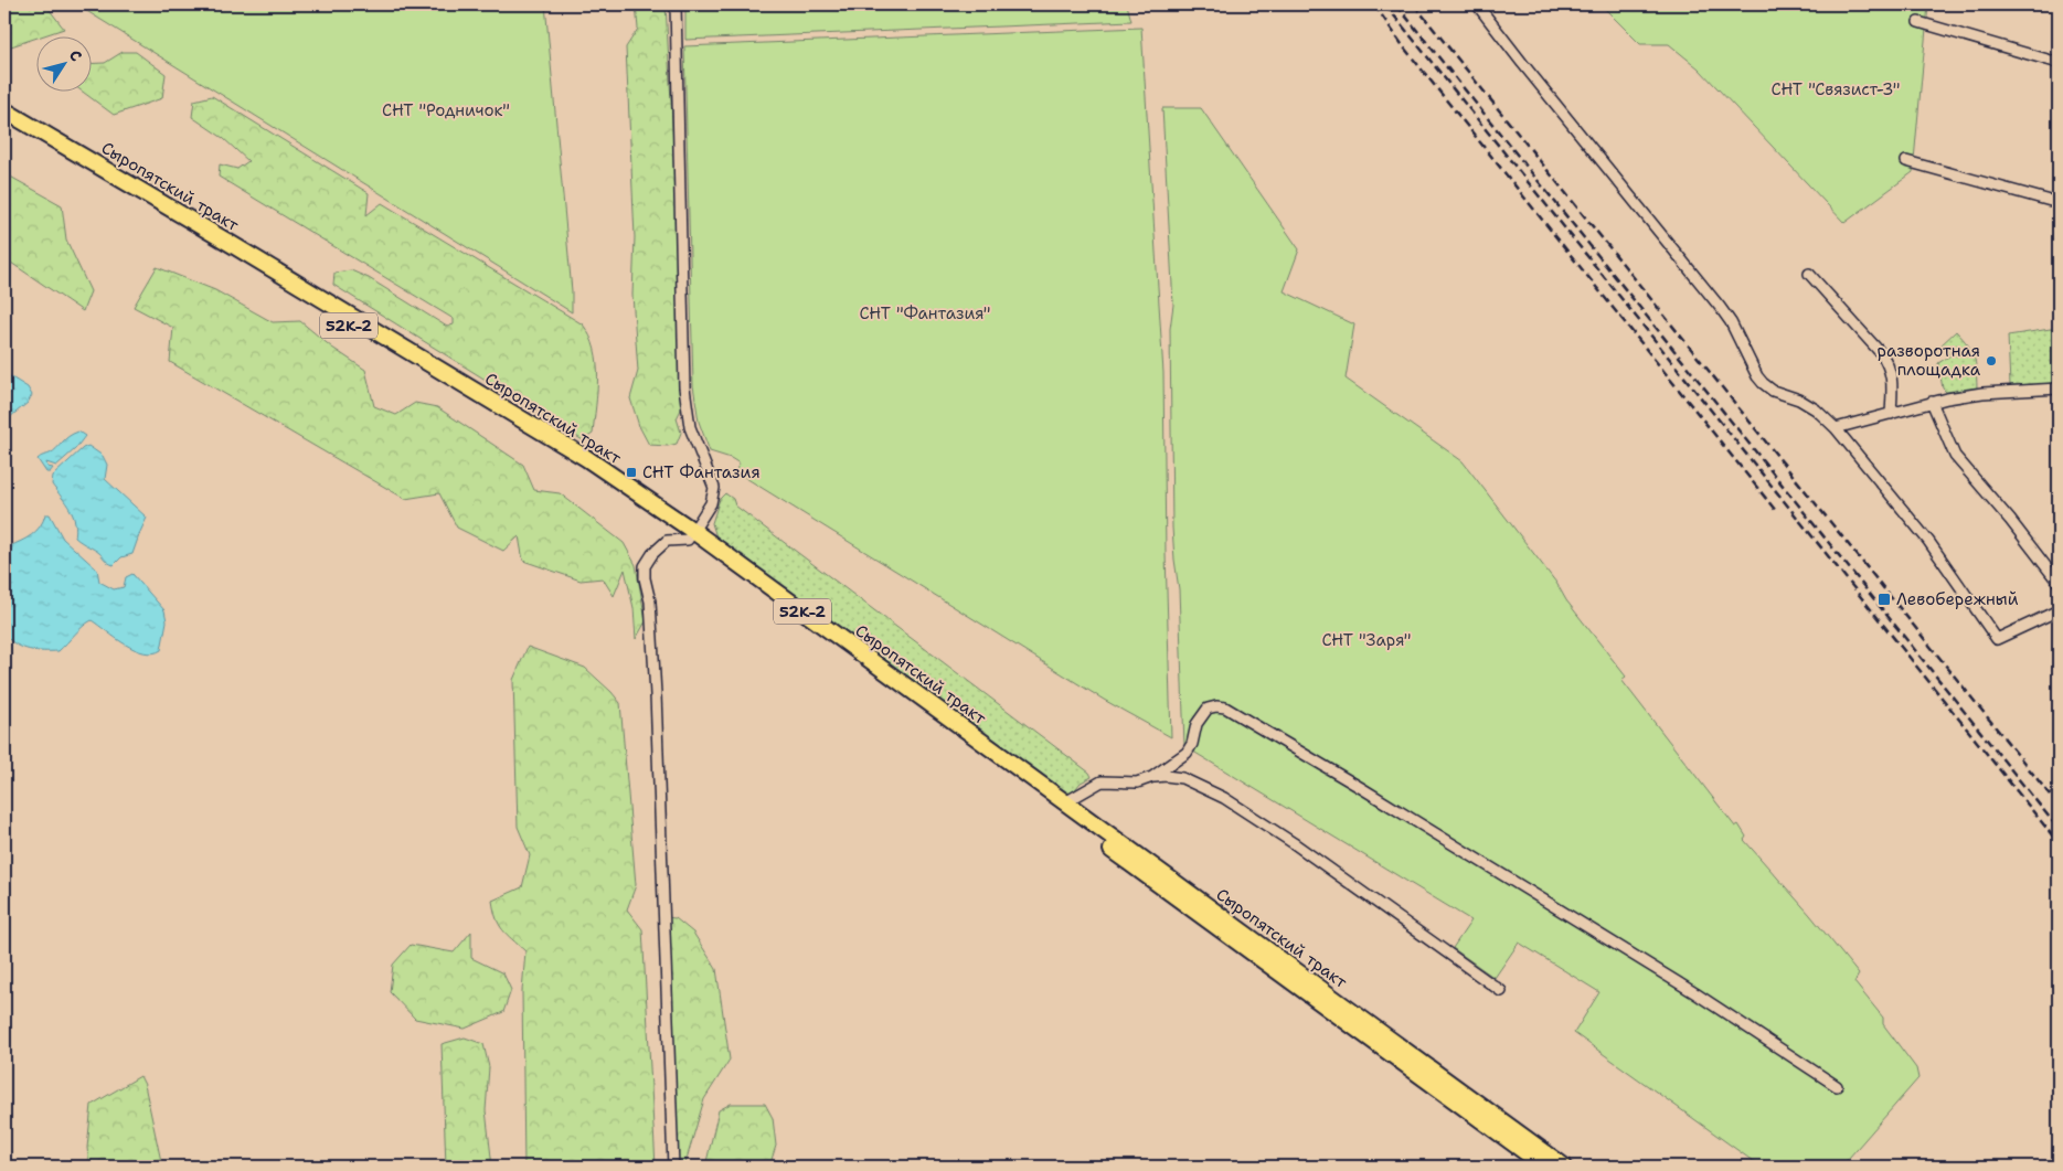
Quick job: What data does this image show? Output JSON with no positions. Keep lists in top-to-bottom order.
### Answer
{
  "streets": {
    "main road": ["Сыропятский тракт", "52К-2"]
  },
  "parks": [
    "СНТ \"Связист-3\"",
    "СНТ \"Родничок\"",
    "СНТ \"Фантазия\"",
    "СНТ \"Заря\""
  ],
  "places": {
    "other": ["разворотная площадка"],
    "transit": ["СНТ Фантазия", "Левобережный"]
  },
  "north": "top right"
}
